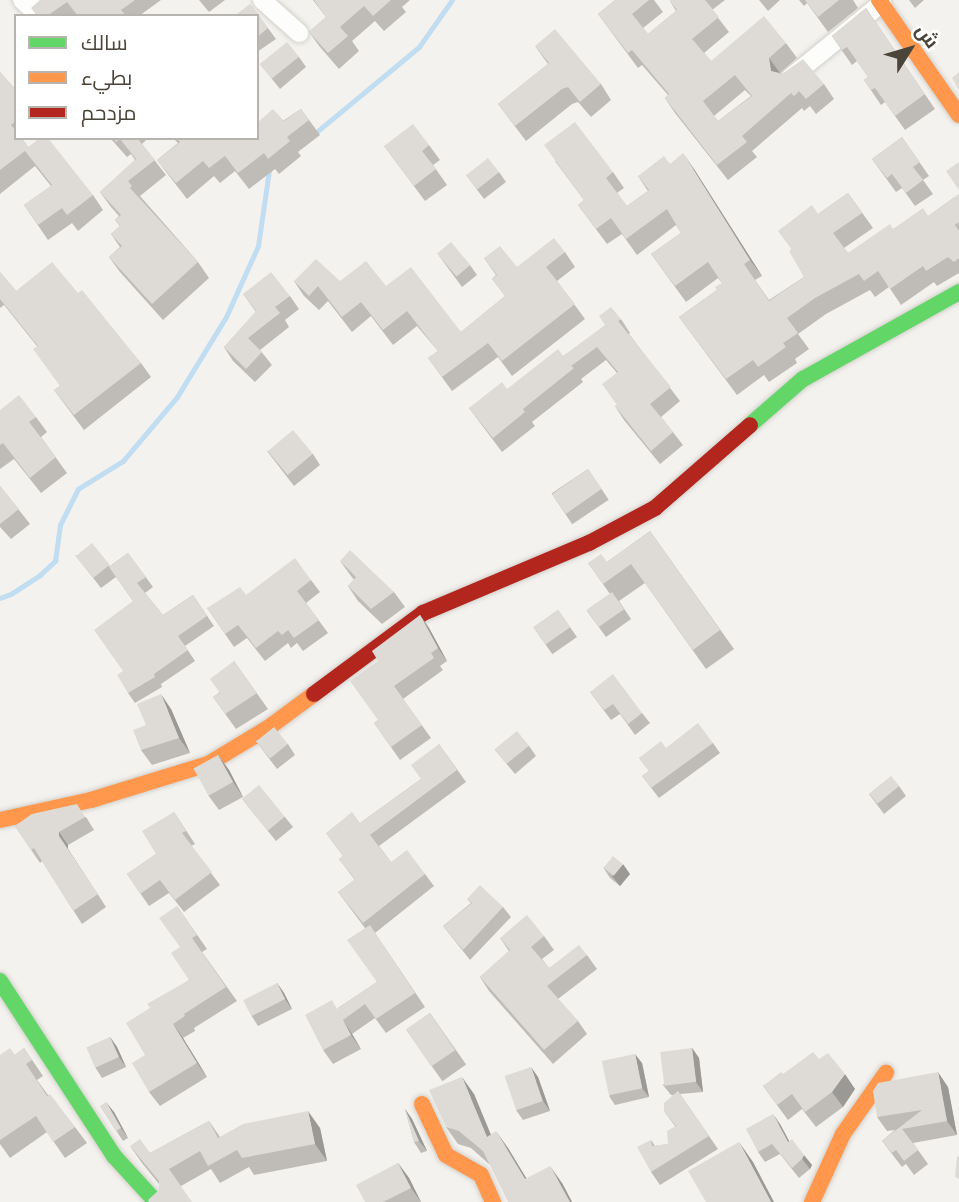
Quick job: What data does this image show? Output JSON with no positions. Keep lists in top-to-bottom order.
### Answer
{
  "legend": ["سالك", "بطيء", "مزدحم"],
  "north": "top right"
}
